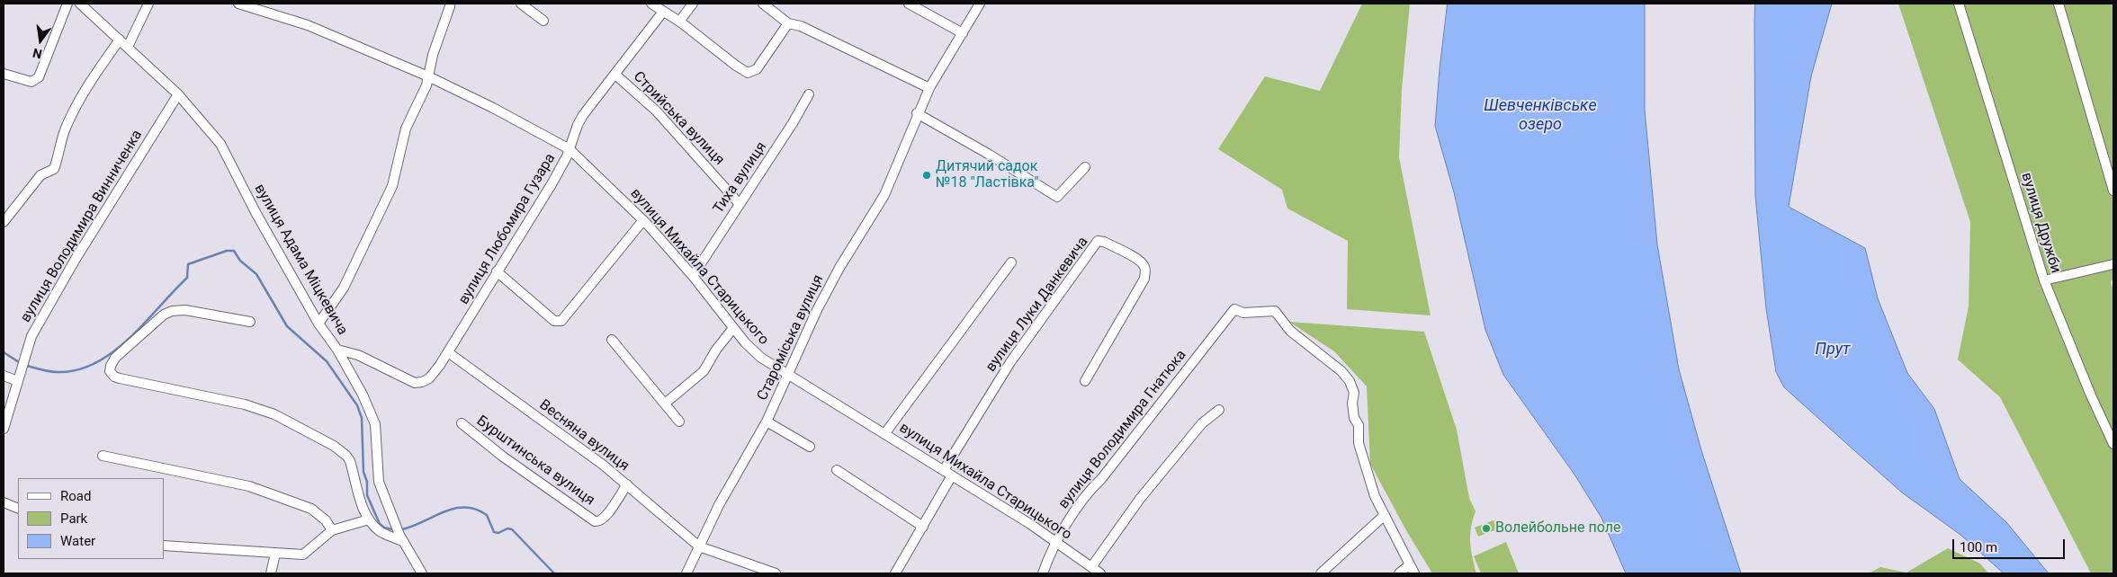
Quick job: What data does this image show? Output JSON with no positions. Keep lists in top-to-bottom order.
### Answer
{
  "streets": {
    "street": [
      "Стрийська вулиця",
      "Тиха вулиця",
      "вулиця Дружби",
      "вулиця Володимира Винниченка",
      "вулиця Любомира Гузара",
      "вулиця Адама Міцкевича",
      "вулиця Михайла Старицького",
      "вулиця Луки Данкевича",
      "Староміська вулиця",
      "вулиця Володимира Гнатюка",
      "Весняна вулиця",
      "Бурштинська вулиця"
    ]
  },
  "crossings": [
    ["Стрийська вулиця", "Тиха вулиця"],
    ["Стрийська вулиця", "вулиця Любомира Гузара"],
    ["Тиха вулиця", "вулиця Михайла Старицького"],
    ["вулиця Володимира Винниченка", "вулиця Адама Міцкевича"],
    ["вулиця Любомира Гузара", "вулиця Адама Міцкевича"],
    ["вулиця Любомира Гузара", "вулиця Михайла Старицького"],
    ["вулиця Любомира Гузара", "Весняна вулиця"],
    ["вулиця Михайла Старицького", "вулиця Луки Данкевича"],
    ["вулиця Михайла Старицького", "Староміська вулиця"],
    ["вулиця Михайла Старицького", "вулиця Володимира Гнатюка"],
    ["Староміська вулиця", "Весняна вулиця"],
    ["Весняна вулиця", "Бурштинська вулиця"]
  ],
  "water": ["Шевченківське озеро", "Прут"],
  "places": ["Дитячий садок №18 \"Ластівка\"", "Волейбольне поле"],
  "legend": ["Road", "Park", "Water"],
  "scale_bar": "100 m",
  "north": "bottom"
}
